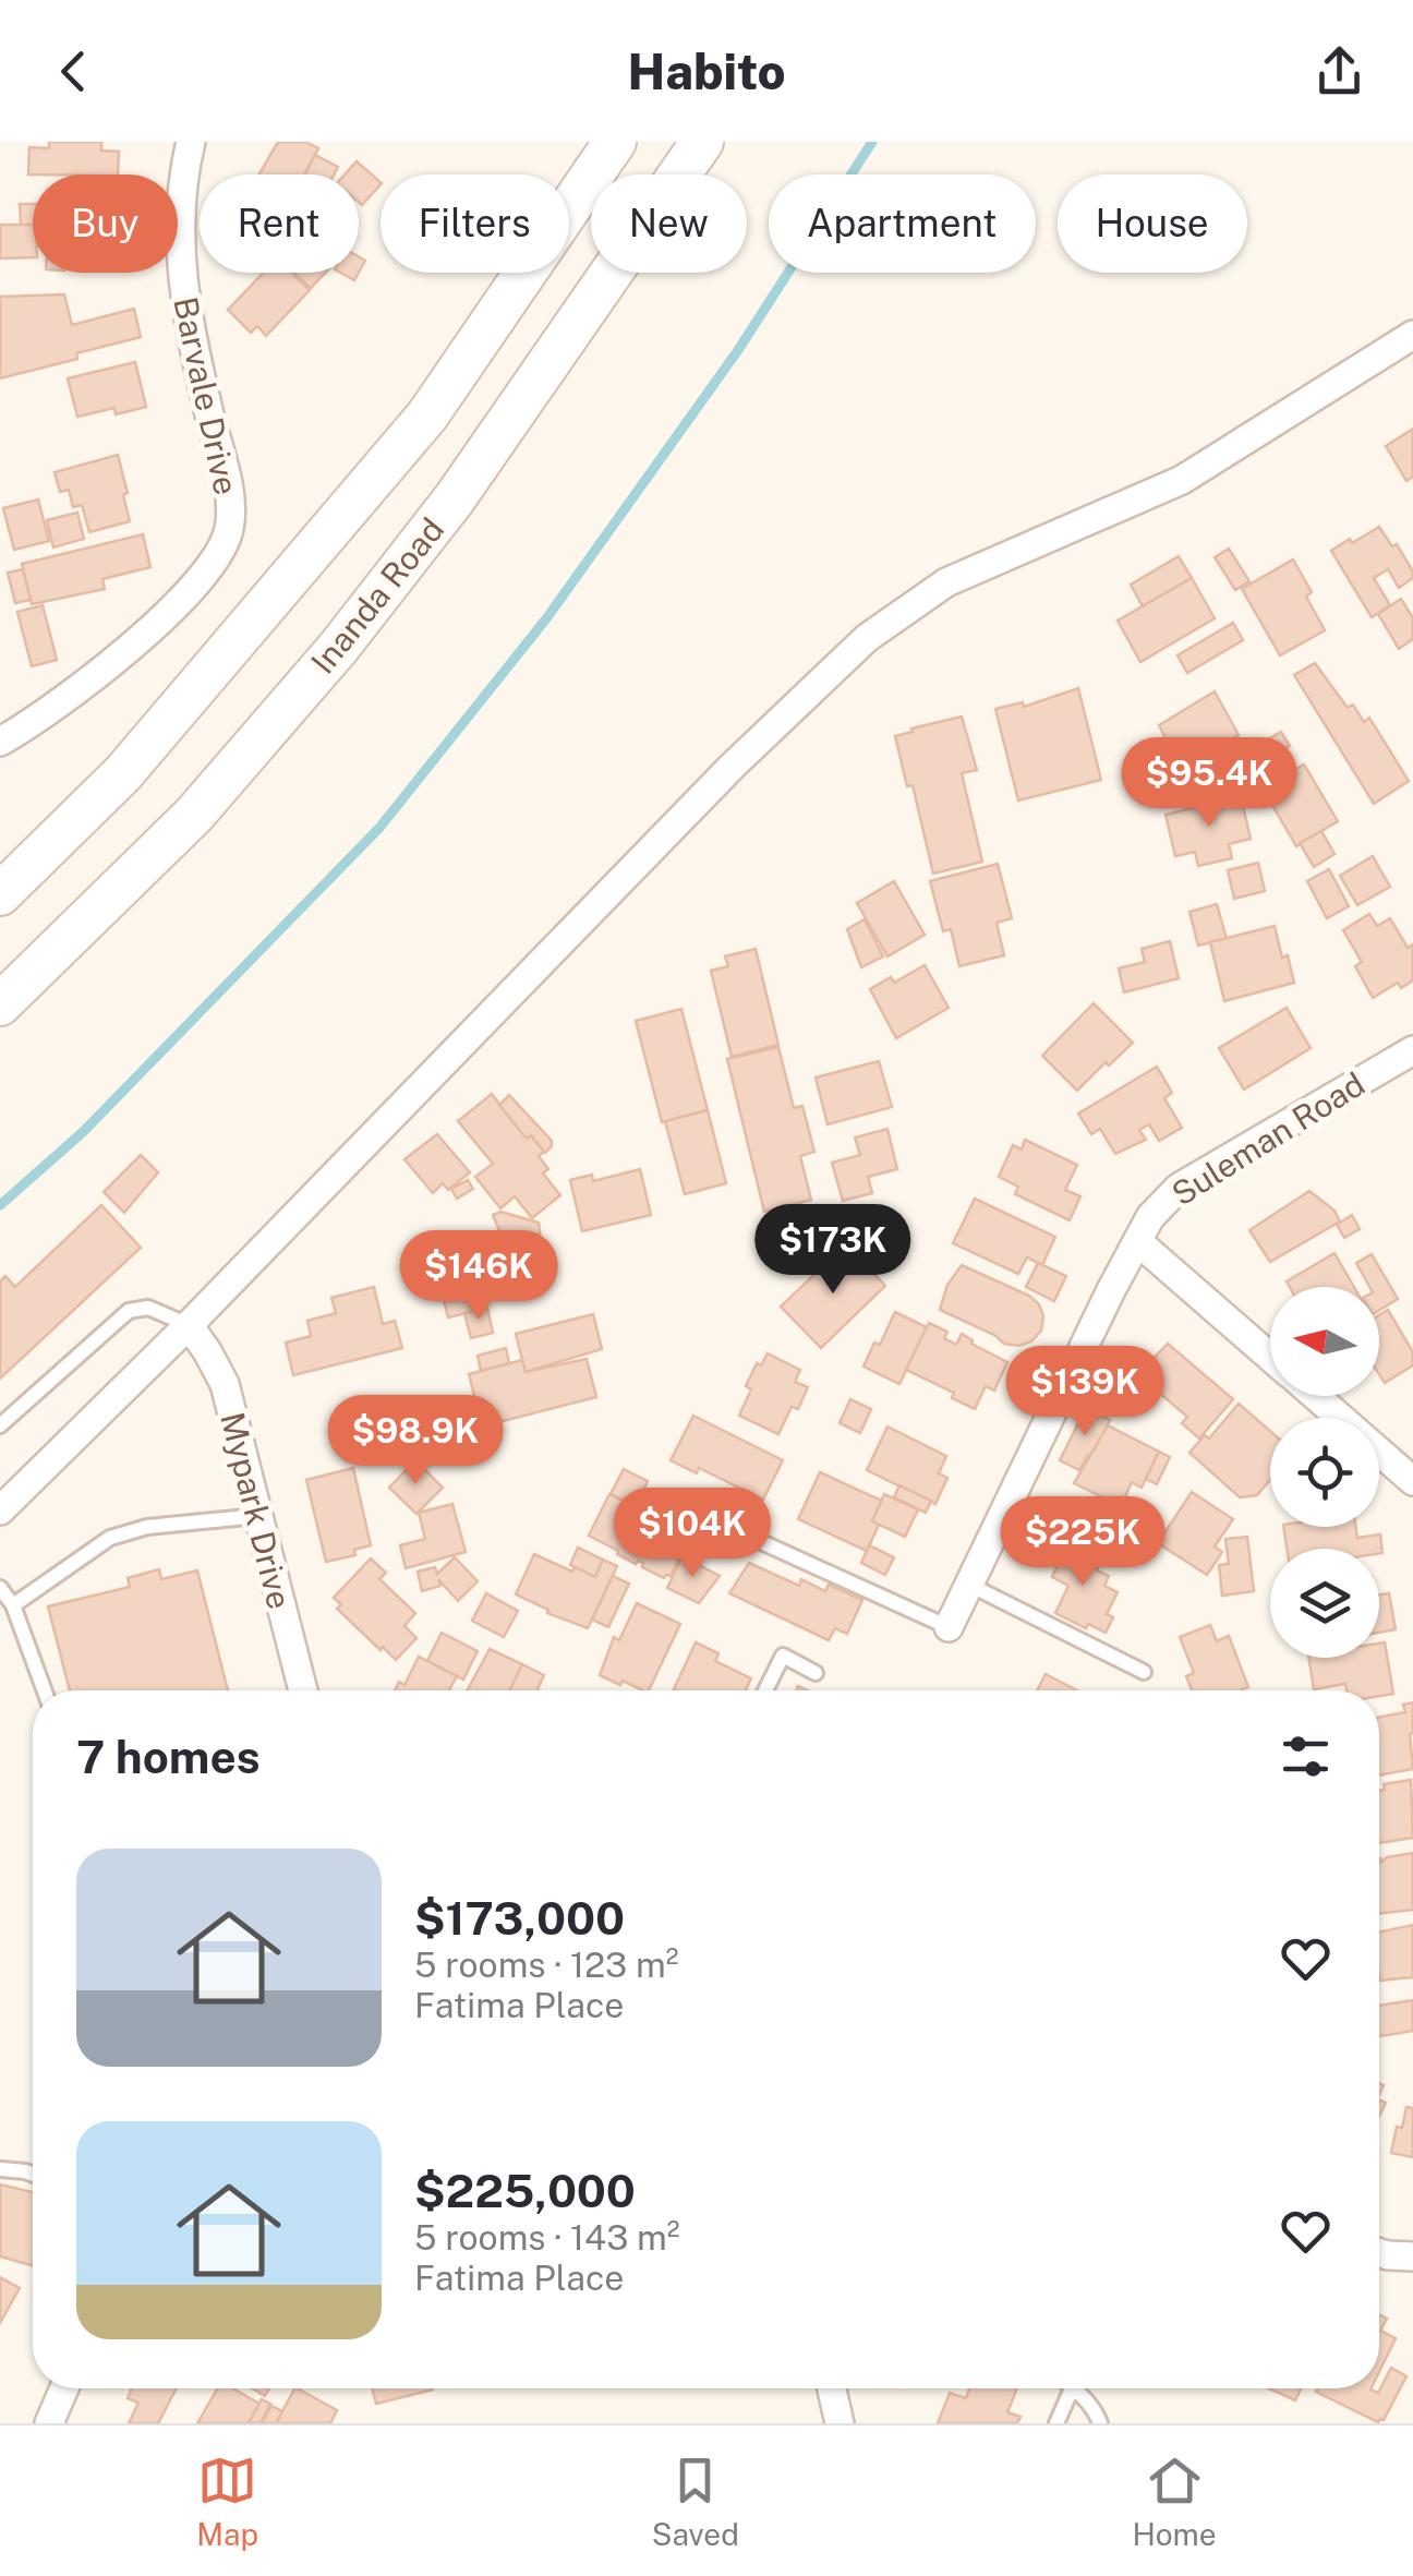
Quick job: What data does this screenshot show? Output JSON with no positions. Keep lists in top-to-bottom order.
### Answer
{
  "streets": {
    "main road": ["Inanda Road"],
    "street": ["Barvale Drive", "Suleman Road", "Mypark Drive"]
  },
  "north": "left",
  "page": {
    "header": "Habito",
    "chip": [
      "Buy",
      "Rent",
      "Filters",
      "New",
      "Apartment",
      "House"
    ],
    "price": [
      "$95.4K",
      "$173K",
      "$146K",
      "$139K",
      "$98.9K",
      "$104K",
      "$225K"
    ],
    "heading": "7 homes",
    "list": [
      {
        "name": "$173,000",
        "note": "5 rooms · 123 m² · Fatima Place"
      },
      {
        "name": "$225,000",
        "note": "5 rooms · 143 m² · Fatima Place"
      }
    ],
    "tabs": ["Map", "Saved", "Home"]
  }
}
